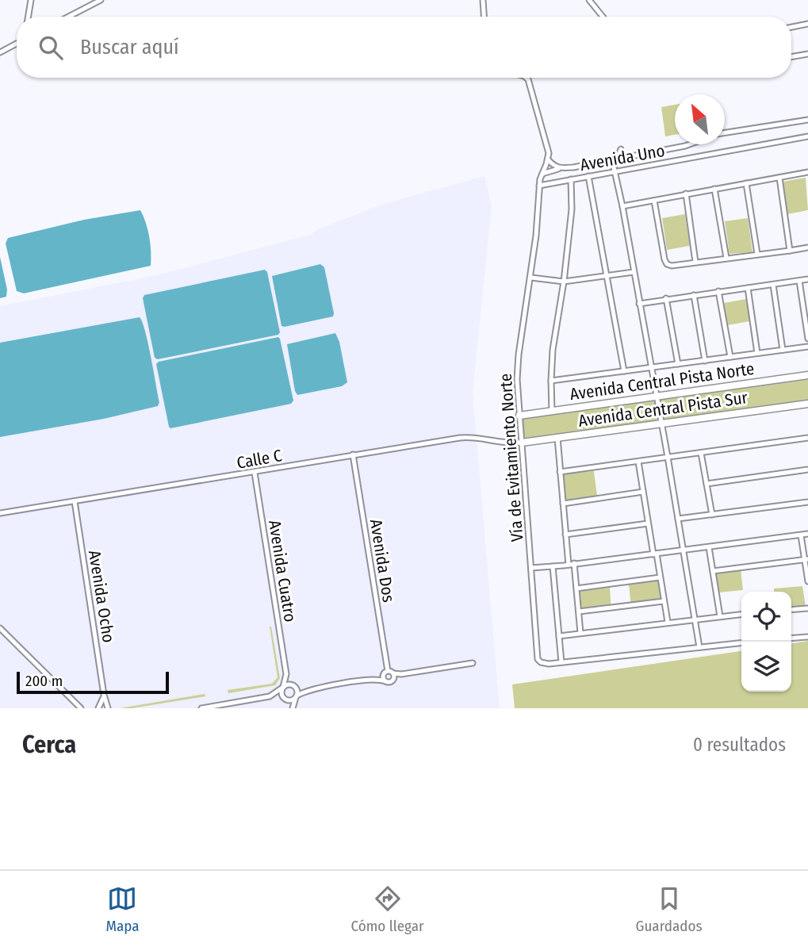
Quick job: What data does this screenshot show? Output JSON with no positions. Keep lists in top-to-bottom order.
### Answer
{
  "streets": {
    "street": [
      "Avenida Uno",
      "Avenida Central Pista Norte",
      "Avenida Central Pista Sur",
      "Vía de Evitamiento Norte",
      "Calle C",
      "Avenida Dos",
      "Avenida Cuatro",
      "Avenida Ocho"
    ]
  },
  "crossings": [
    ["Avenida Uno", "Vía de Evitamiento Norte"],
    ["Avenida Central Pista Norte", "Vía de Evitamiento Norte"],
    ["Avenida Central Pista Sur", "Vía de Evitamiento Norte"],
    ["Avenida Central Pista Sur", "Calle C"],
    ["Vía de Evitamiento Norte", "Calle C"],
    ["Calle C", "Avenida Dos"],
    ["Calle C", "Avenida Cuatro"],
    ["Calle C", "Avenida Ocho"]
  ],
  "scale_bar": "200 m",
  "north": "top left",
  "page": {
    "search": "Buscar aquí",
    "scale": "200 m",
    "heading": ["Cerca", "0 resultados"],
    "nav": ["Mapa", "Cómo llegar", "Guardados"]
  }
}
